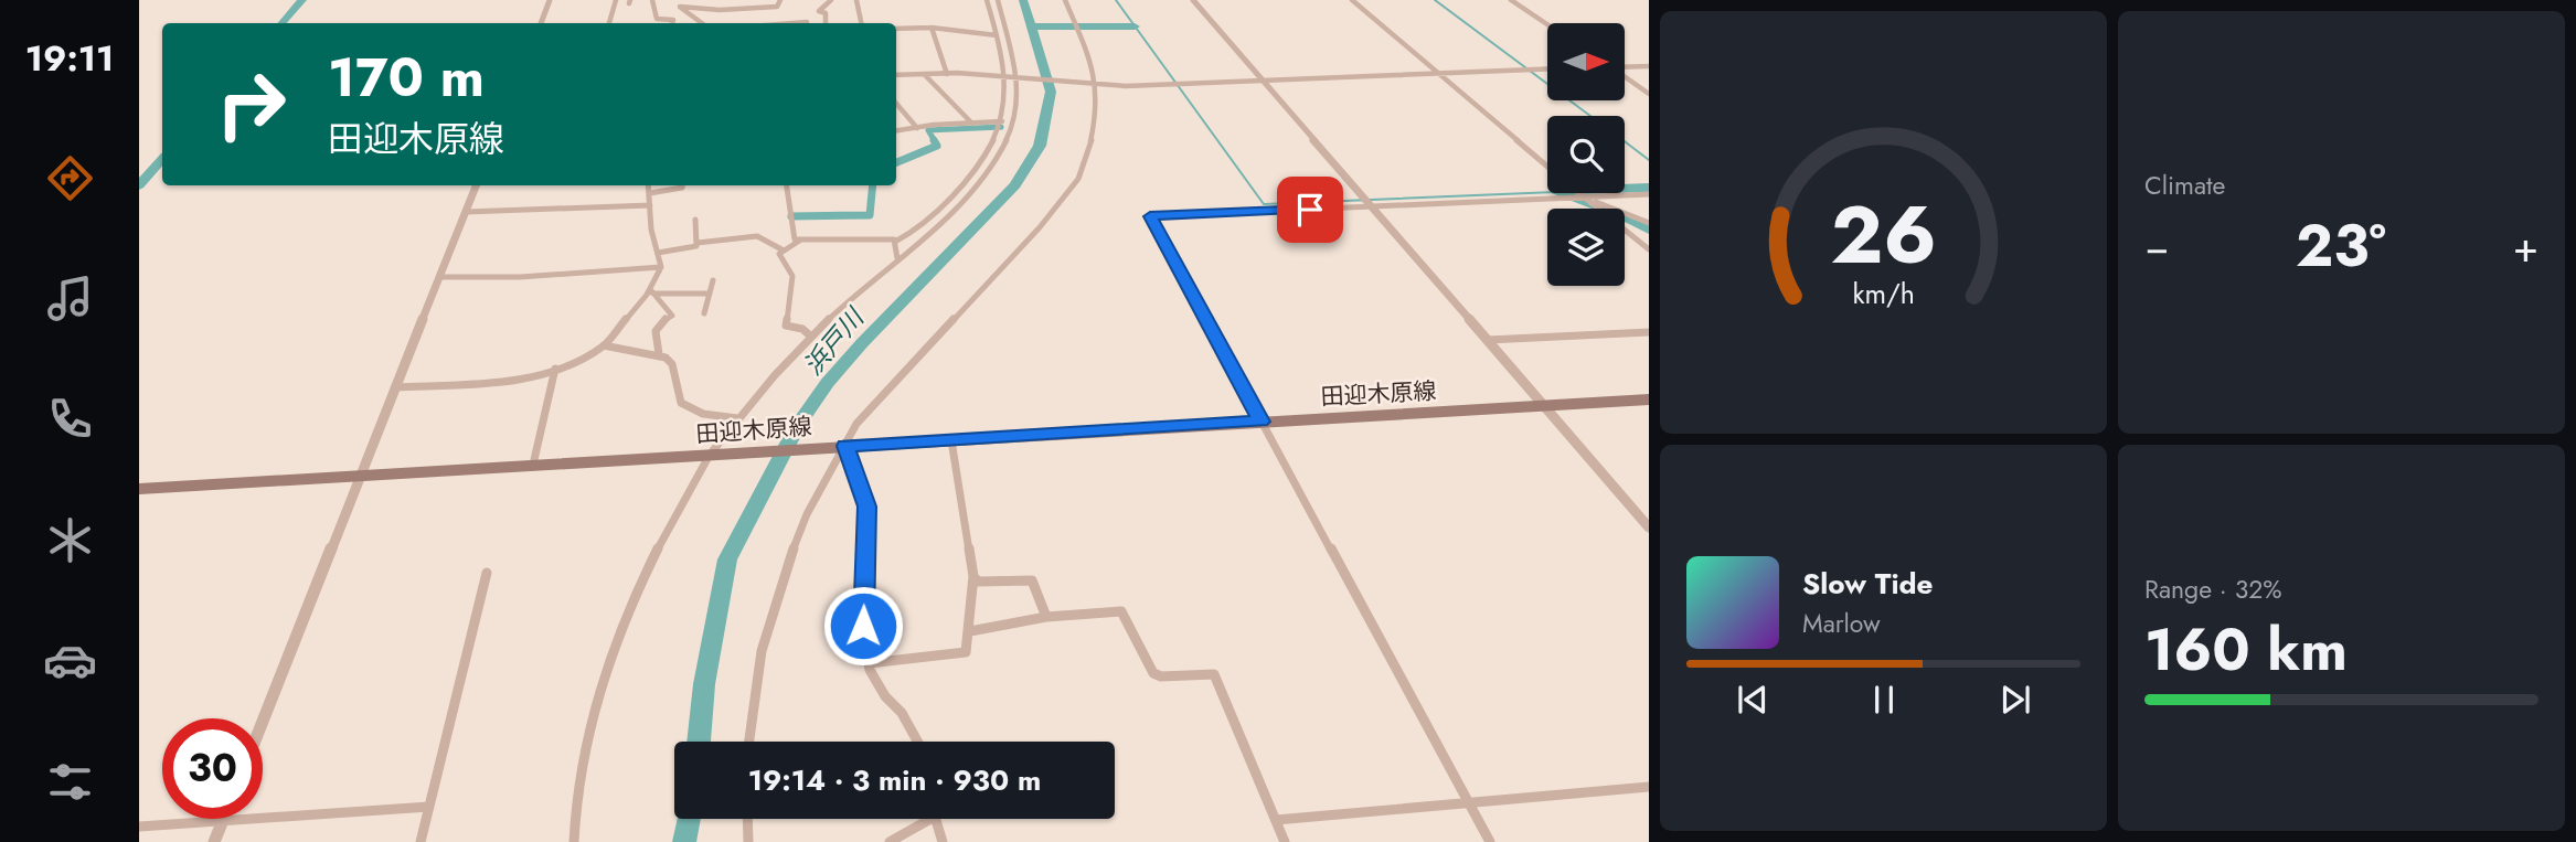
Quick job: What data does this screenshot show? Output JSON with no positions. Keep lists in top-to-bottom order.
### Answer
{
  "streets": {
    "main road": ["田迎木原線"]
  },
  "water": ["浜戸川"],
  "north": "right",
  "page": {
    "tabs": "19:11",
    "tile": [
      "Climate",
      ["Range · 32%", "160 km"]
    ],
    "turn": ["170 m", "田迎木原線"],
    "heat": ["−", "23°", "+"],
    "song": ["Slow Tide", "Marlow"],
    "limit": "30",
    "trip": "19:14 · 3 min · 930 m",
    "gauge": ["26", "km/h"]
  }
}
